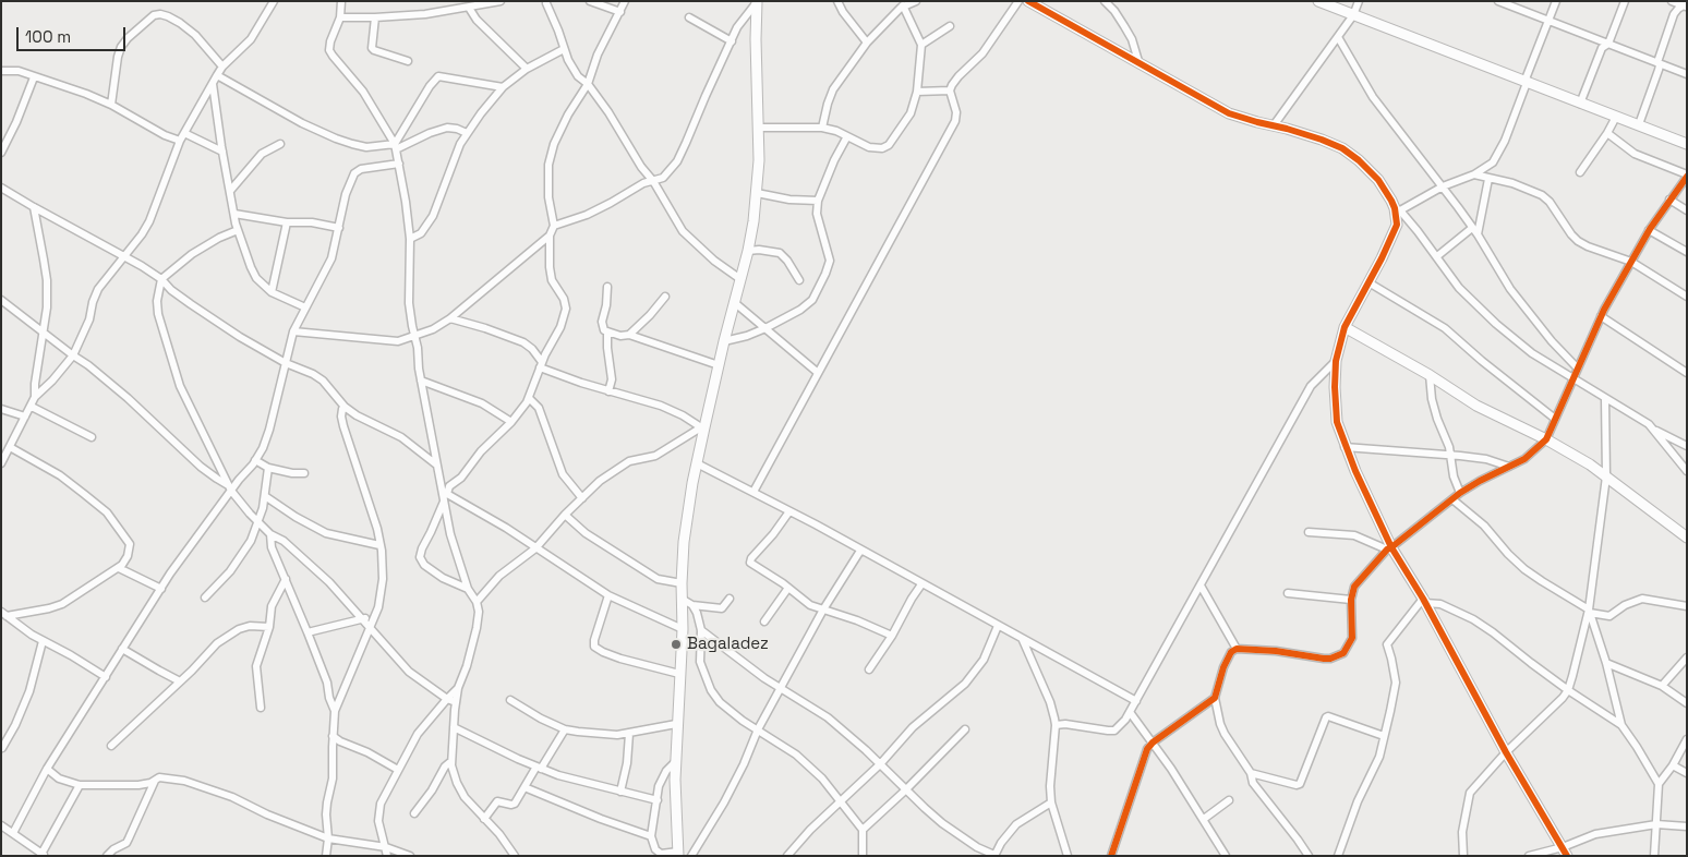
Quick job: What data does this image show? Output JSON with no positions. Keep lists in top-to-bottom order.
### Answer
{
  "places": ["Bagaladez"],
  "scale_bar": "100 m"
}
